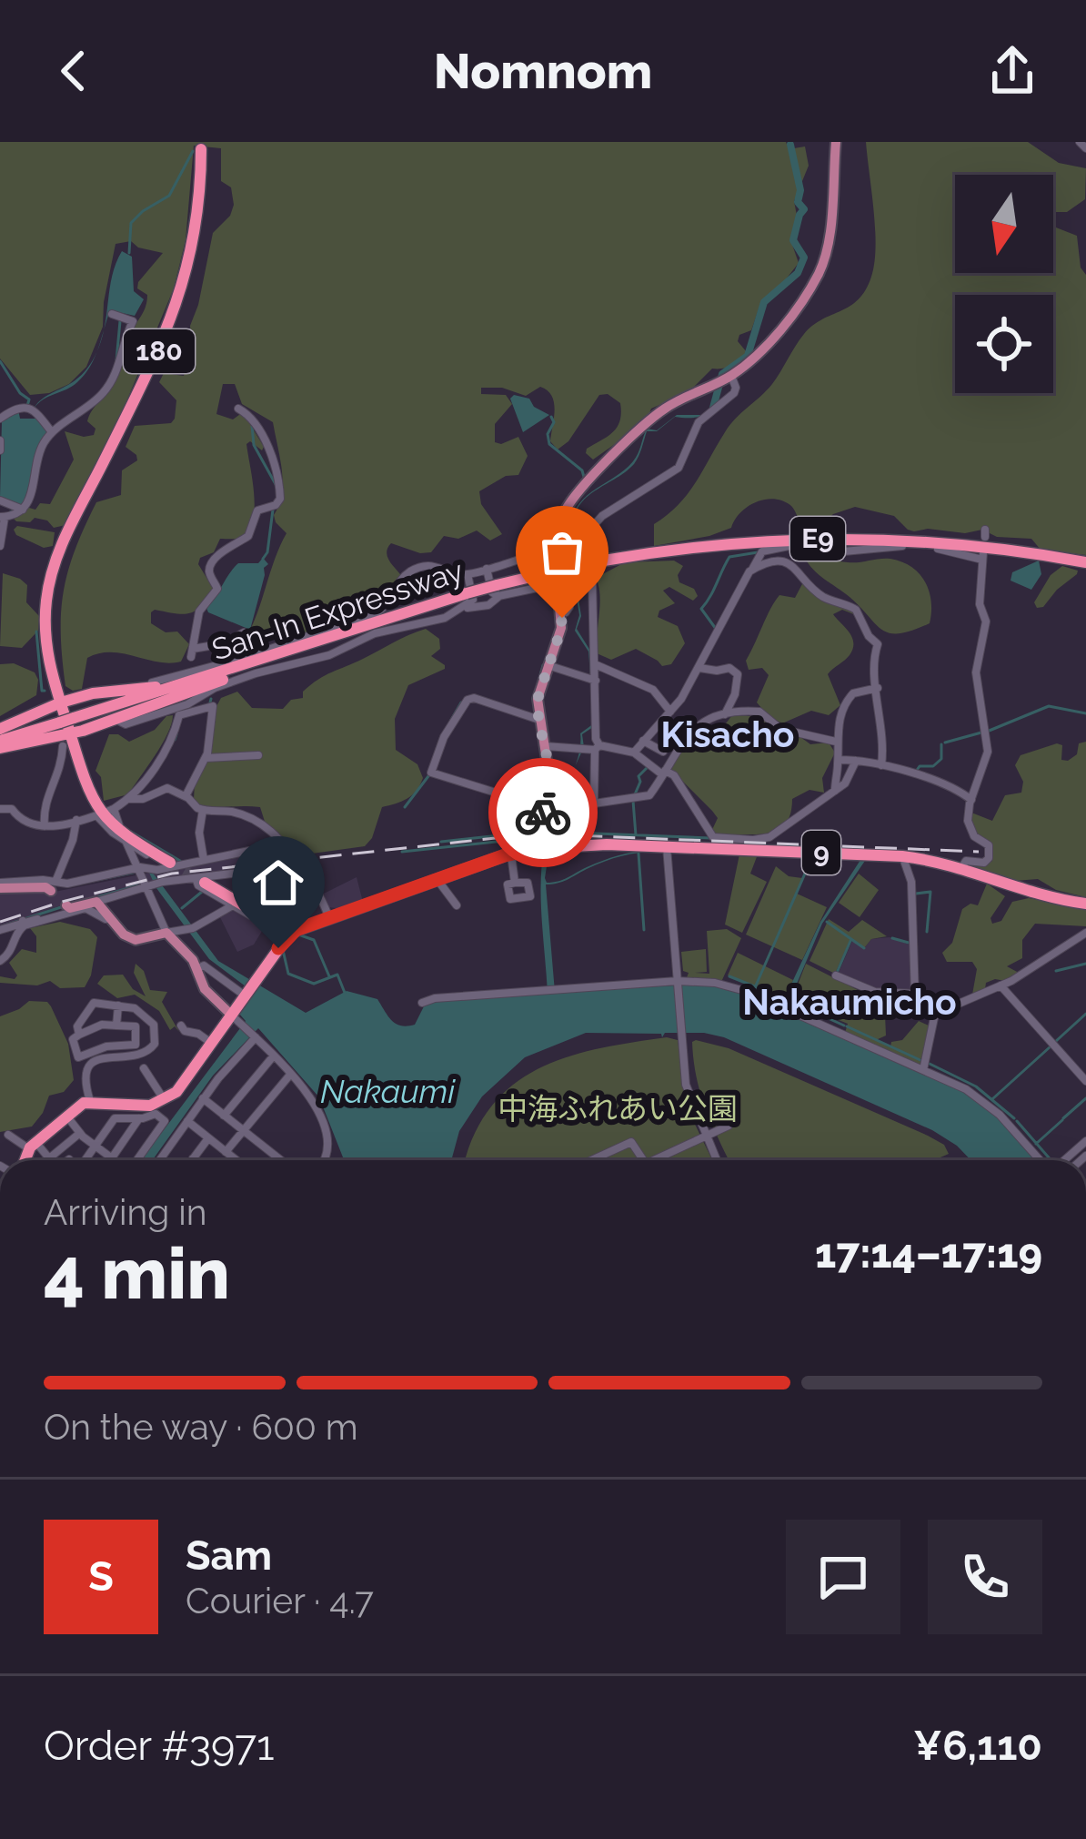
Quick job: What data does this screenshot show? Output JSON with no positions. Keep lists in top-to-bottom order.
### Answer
{
  "streets": {
    "highway": [
      "180",
      "E9",
      "San-In Expressway",
      "9"
    ]
  },
  "districts": ["Kisacho", "Nakaumicho"],
  "water": ["Nakaumi"],
  "parks": ["中海ふれあい公園"],
  "north": "bottom",
  "page": {
    "header": "Nomnom",
    "heading": ["4 min", "Arriving in", "17:14–17:19"],
    "panel": [
      "Sam",
      "Courier · 4.7",
      "Order #3971",
      "¥6,110"
    ],
    "bar": "On the way · 600 m",
    "round": "S"
  }
}
